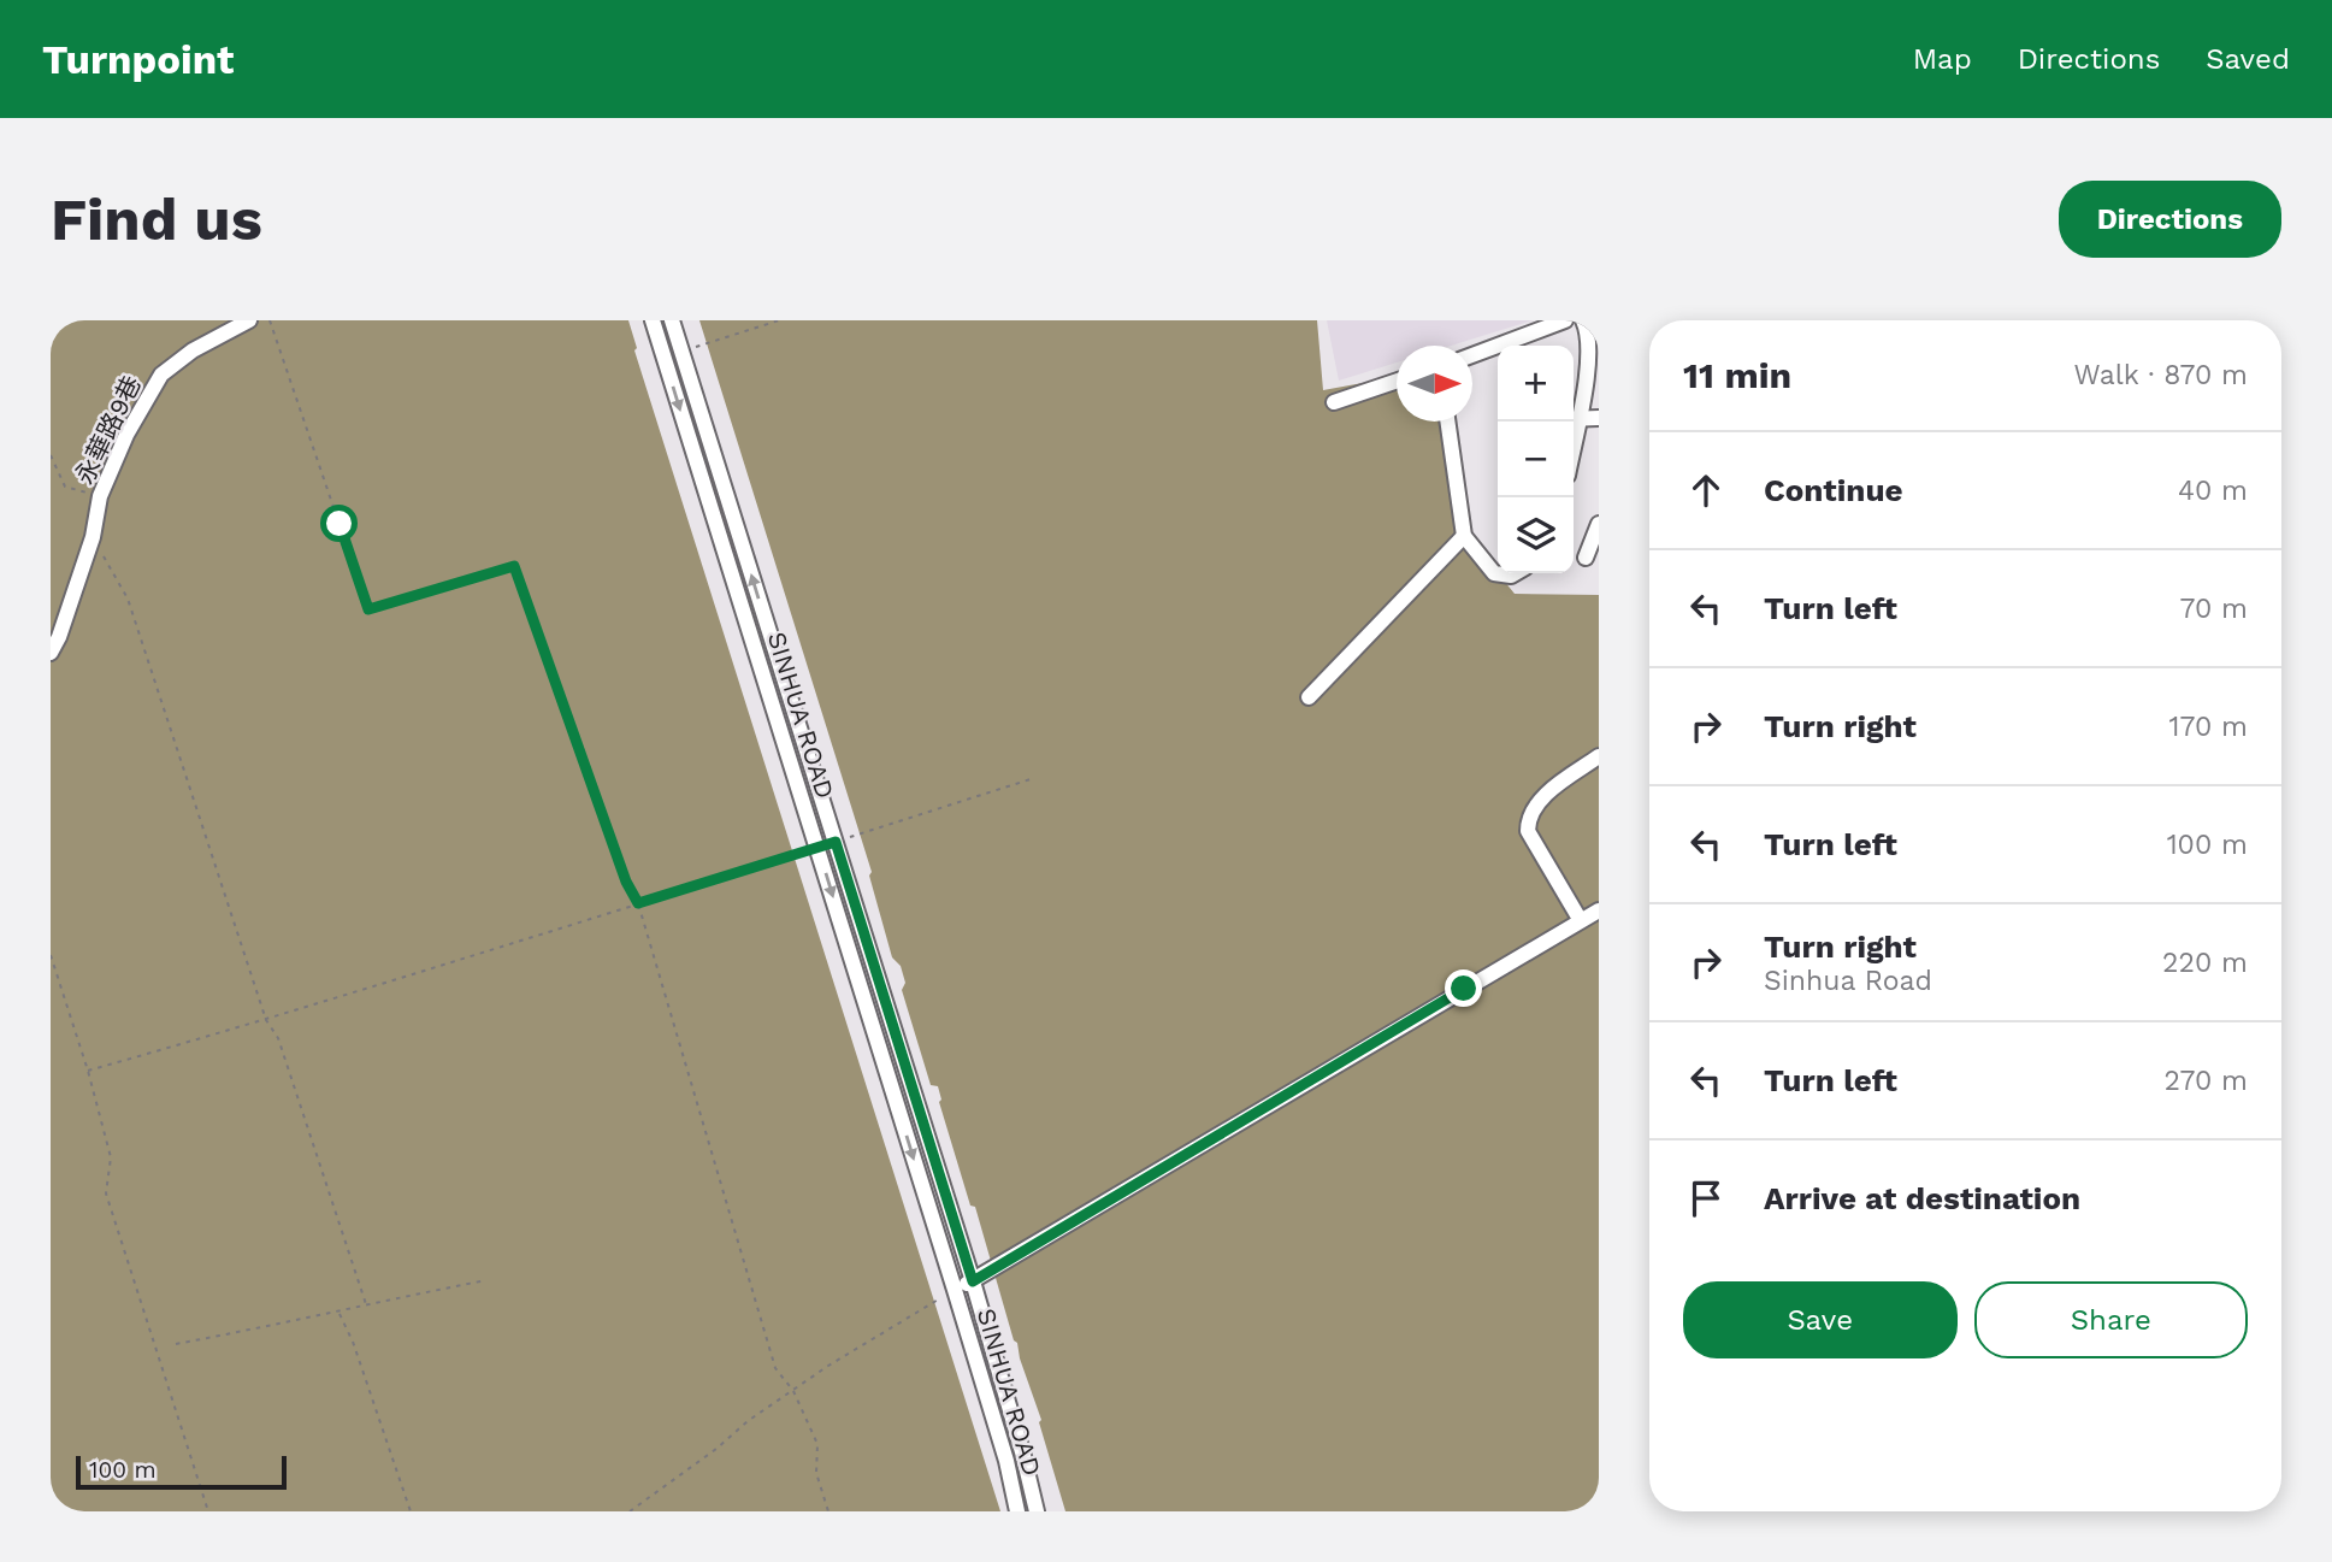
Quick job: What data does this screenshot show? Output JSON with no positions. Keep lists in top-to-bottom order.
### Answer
{
  "streets": {
    "street": ["永華路9巷", "SINHUA ROAD"]
  },
  "scale_bar": "100 m",
  "north": "right",
  "page": {
    "header": "Turnpoint",
    "nav": ["Map", "Directions", "Saved"],
    "buttons": [
      "Directions",
      ["Save", "Share"]
    ],
    "title": "Find us",
    "heading": ["11 min", "Walk · 870 m"],
    "map_buttons": ["+", "−"],
    "list": [
      ["Continue", "40 m"],
      ["Turn left", "70 m"],
      ["Turn right", "170 m"],
      ["Turn left", "100 m"],
      ["Turn right", "Sinhua Road", "220 m"],
      ["Turn left", "270 m"],
      "Arrive at destination"
    ],
    "scale": "100 m"
  }
}
